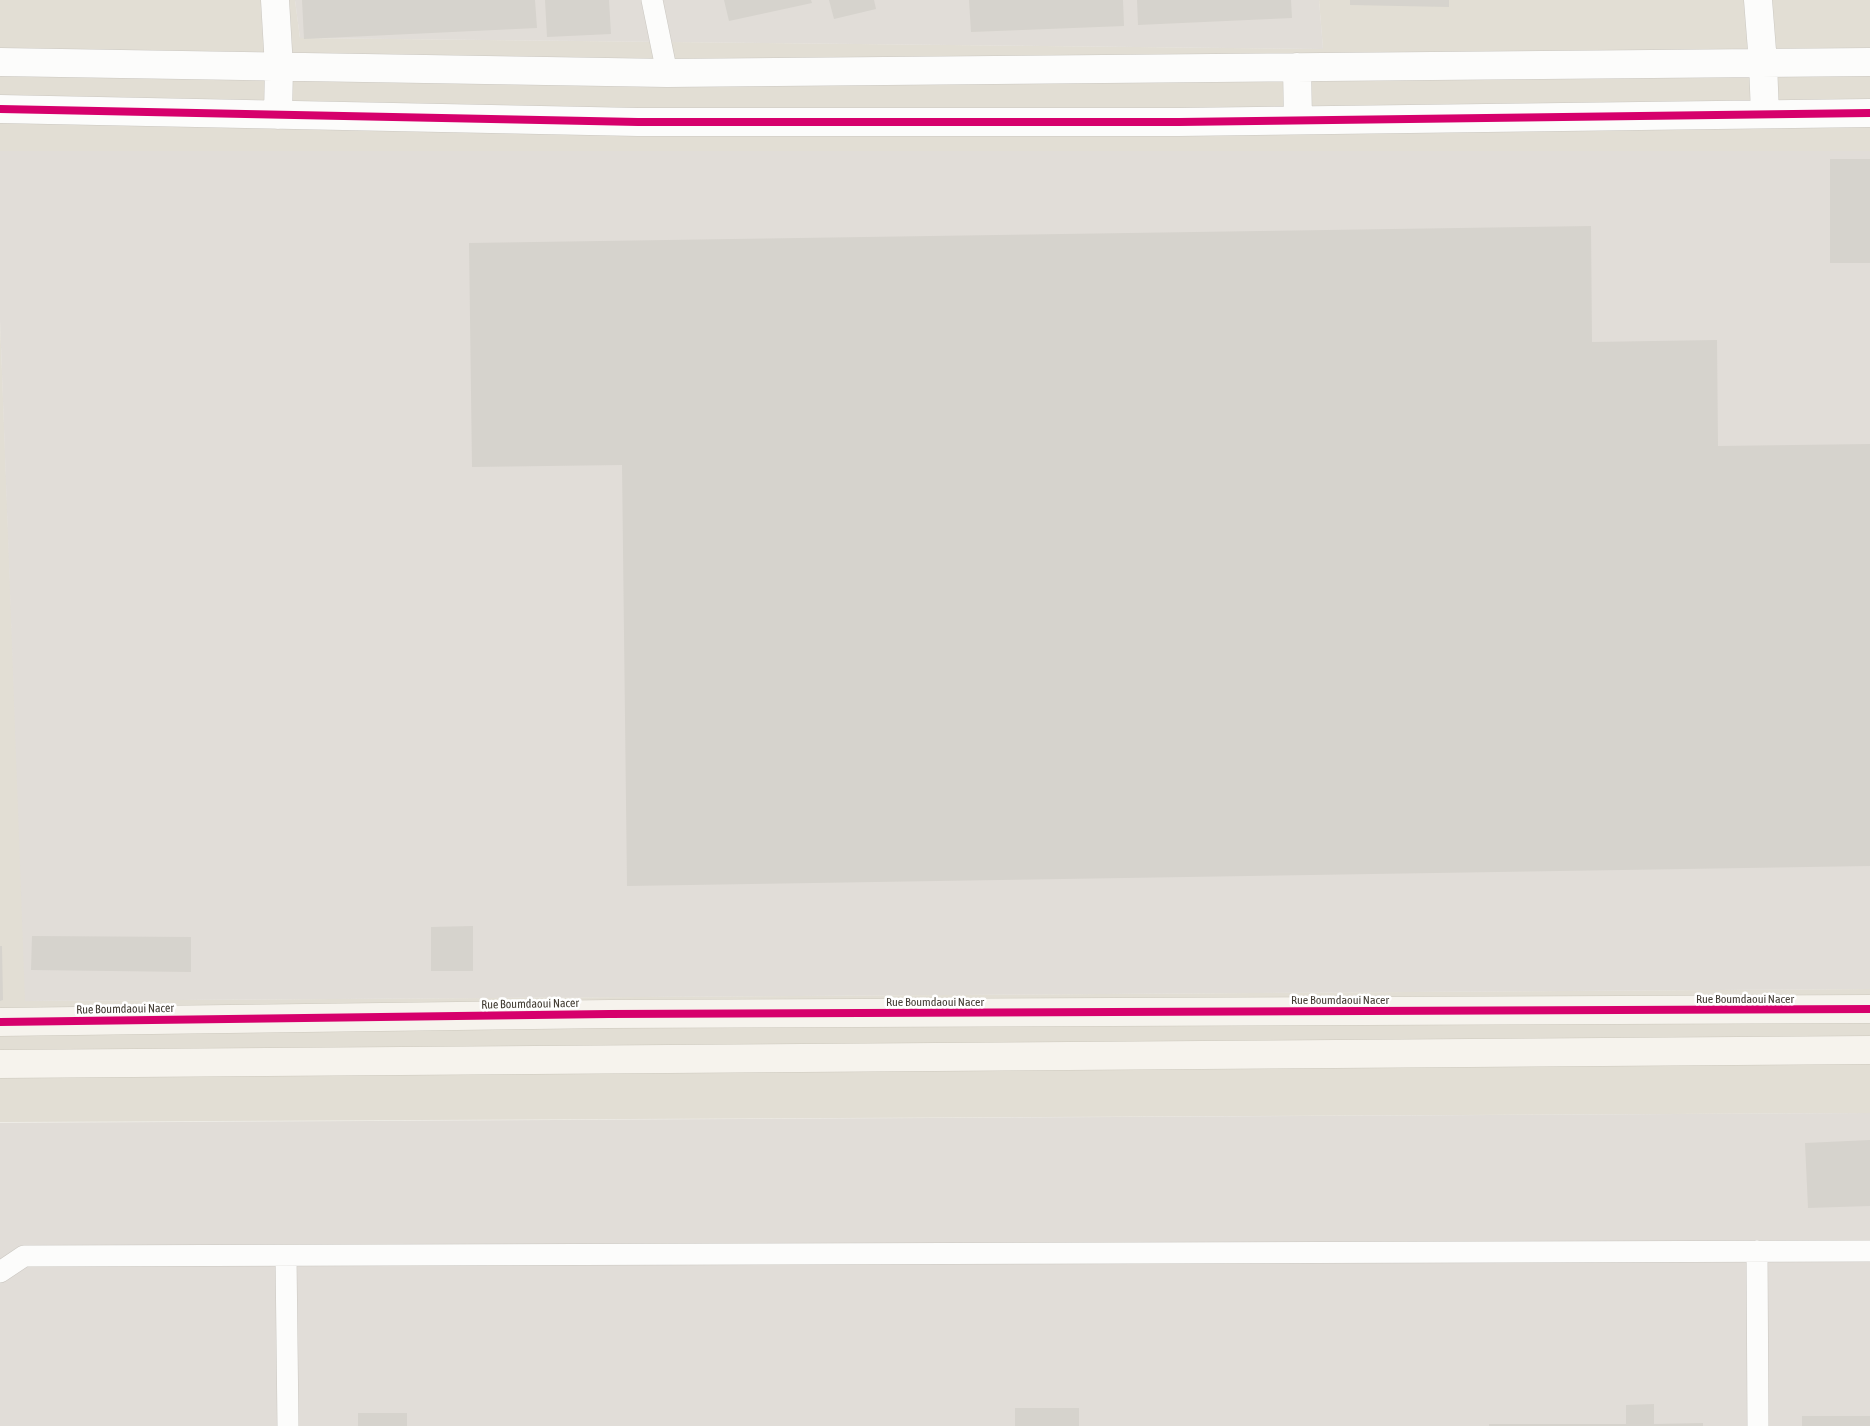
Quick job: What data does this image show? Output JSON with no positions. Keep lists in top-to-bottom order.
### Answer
{
  "streets": {
    "street": ["Rue Boumdaoui Nacer"]
  }
}
